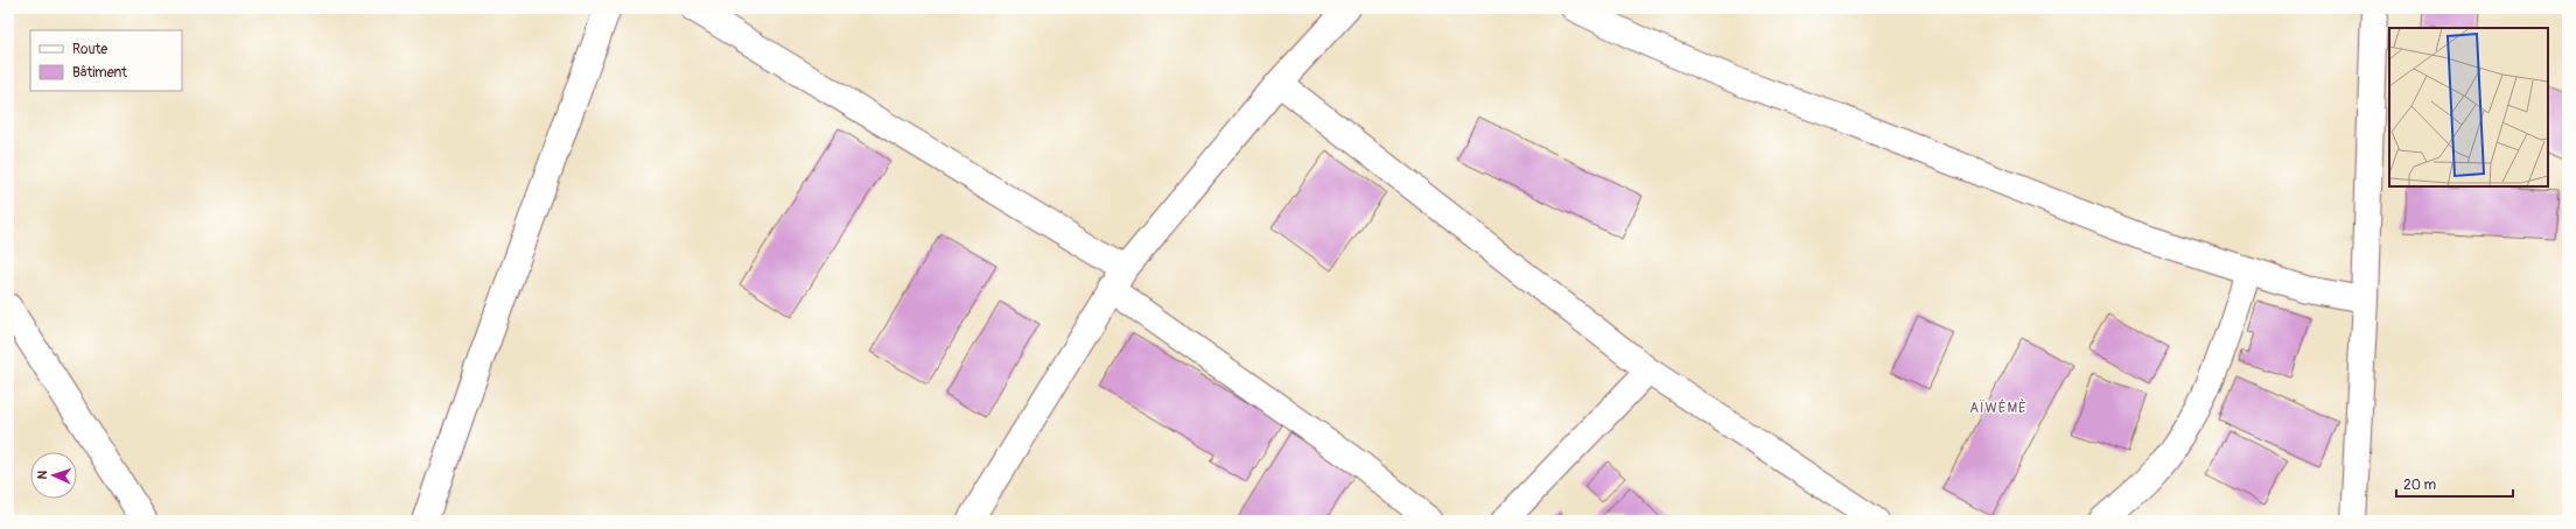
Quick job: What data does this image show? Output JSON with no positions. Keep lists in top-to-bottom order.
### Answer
{
  "districts": ["AÏWÉMÈ"],
  "legend": ["Route", "Bâtiment"],
  "scale_bar": "20 m",
  "north": "left"
}
